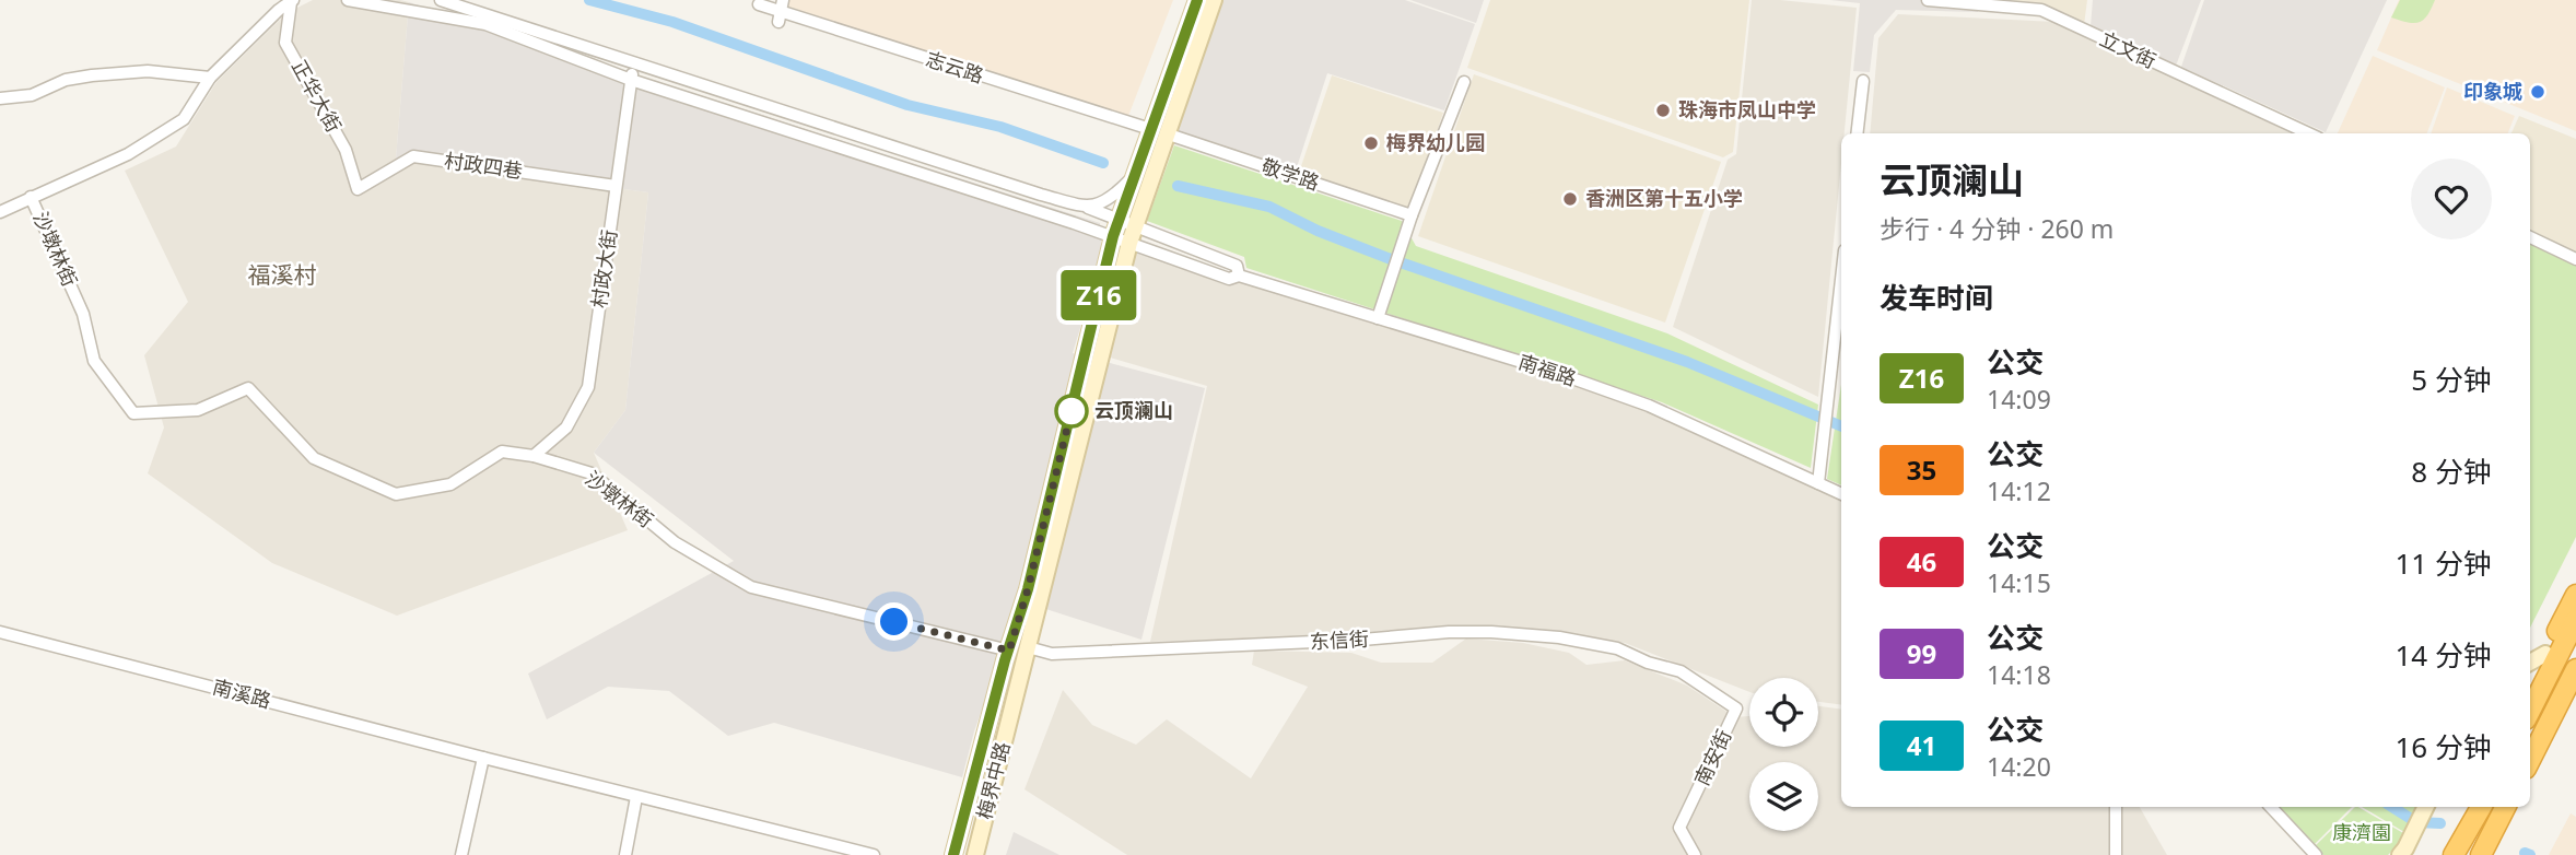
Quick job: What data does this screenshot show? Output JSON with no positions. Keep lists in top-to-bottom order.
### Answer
{
  "streets": {
    "main road": ["梅界中路"],
    "street": [
      "立文街",
      "志云路",
      "正华大街",
      "村政四巷",
      "敬学路",
      "沙墩林街",
      "村政大街",
      "南福路",
      "东信街",
      "南溪路",
      "南安街"
    ]
  },
  "crossings": [
    ["志云路", "梅界中路"],
    ["正华大街", "村政四巷"],
    ["村政四巷", "村政大街"],
    ["敬学路", "梅界中路"],
    ["沙墩林街", "村政大街"],
    ["沙墩林街", "梅界中路"],
    ["东信街", "南安街"],
    ["东信街", "梅界中路"]
  ],
  "districts": ["福溪村"],
  "parks": ["康濟園"],
  "places": [
    "印象城",
    "珠海市凤山中学",
    "梅界幼儿园",
    "香洲区第十五小学",
    "云顶澜山"
  ],
  "lines": ["bus line Z16"],
  "page": {
    "on_map": "Z16",
    "heading": [
      ["云顶澜山", "步行 · 4 分钟 · 260 m"],
      "发车时间"
    ],
    "list": [
      {
        "mark": "Z16",
        "name": "公交",
        "note": "14:09",
        "value": "5 分钟"
      },
      {
        "mark": "35",
        "name": "公交",
        "note": "14:12",
        "value": "8 分钟"
      },
      {
        "mark": "46",
        "name": "公交",
        "note": "14:15",
        "value": "11 分钟"
      },
      {
        "mark": "99",
        "name": "公交",
        "note": "14:18",
        "value": "14 分钟"
      },
      {
        "mark": "41",
        "name": "公交",
        "note": "14:20",
        "value": "16 分钟"
      }
    ]
  }
}
